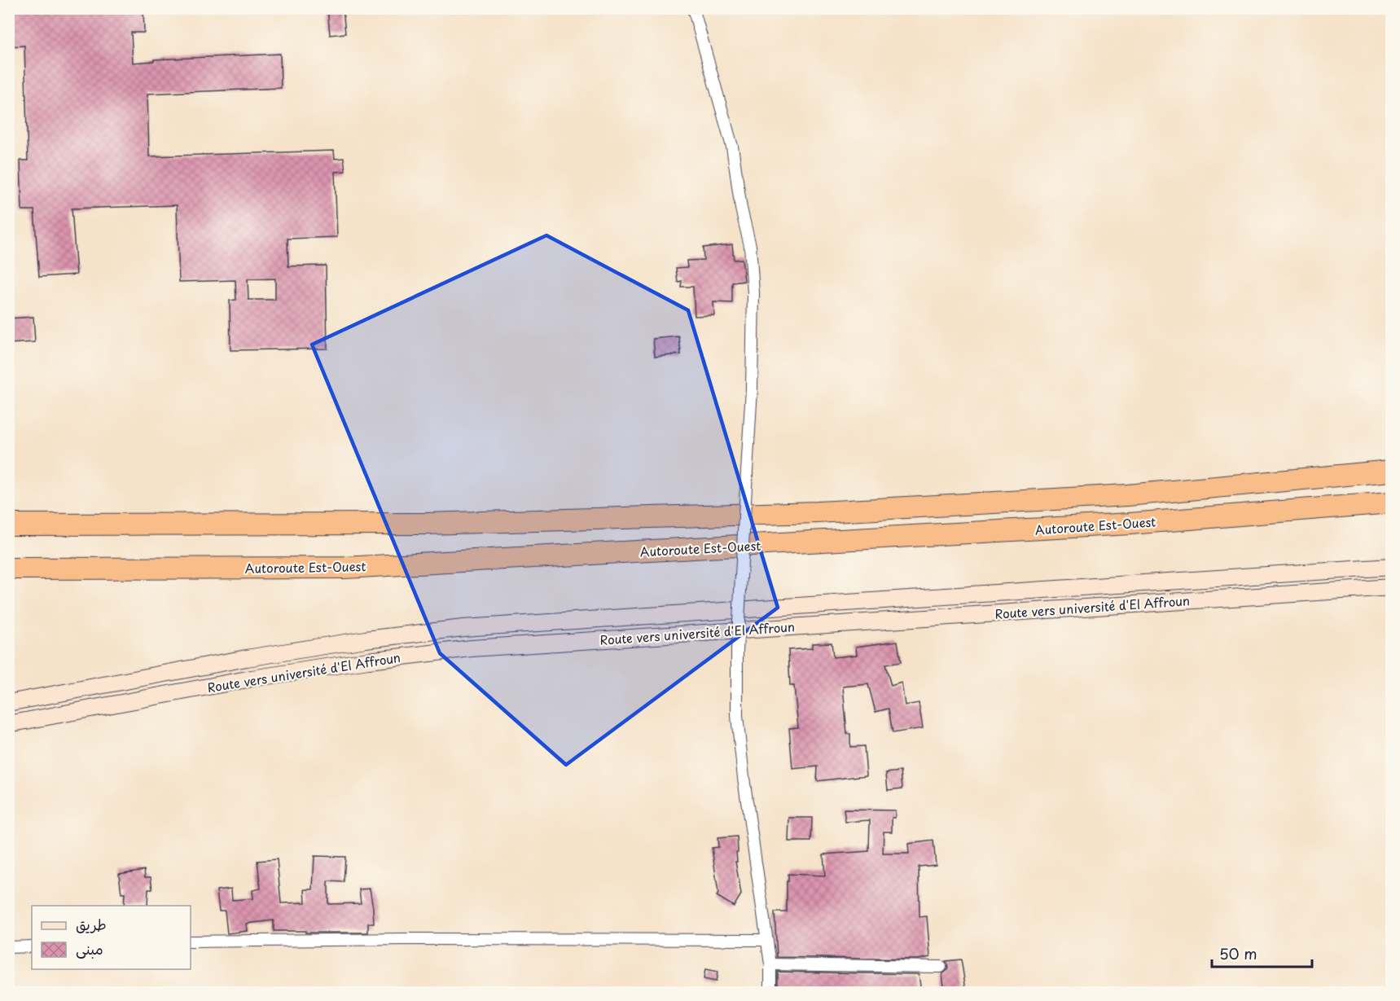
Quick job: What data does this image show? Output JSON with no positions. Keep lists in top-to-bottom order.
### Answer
{
  "streets": {
    "highway": ["Autoroute Est-Ouest"],
    "main road": ["Route vers université d'El Affroun"]
  },
  "legend": ["طريق", "مبنى"],
  "scale_bar": "50 m"
}
